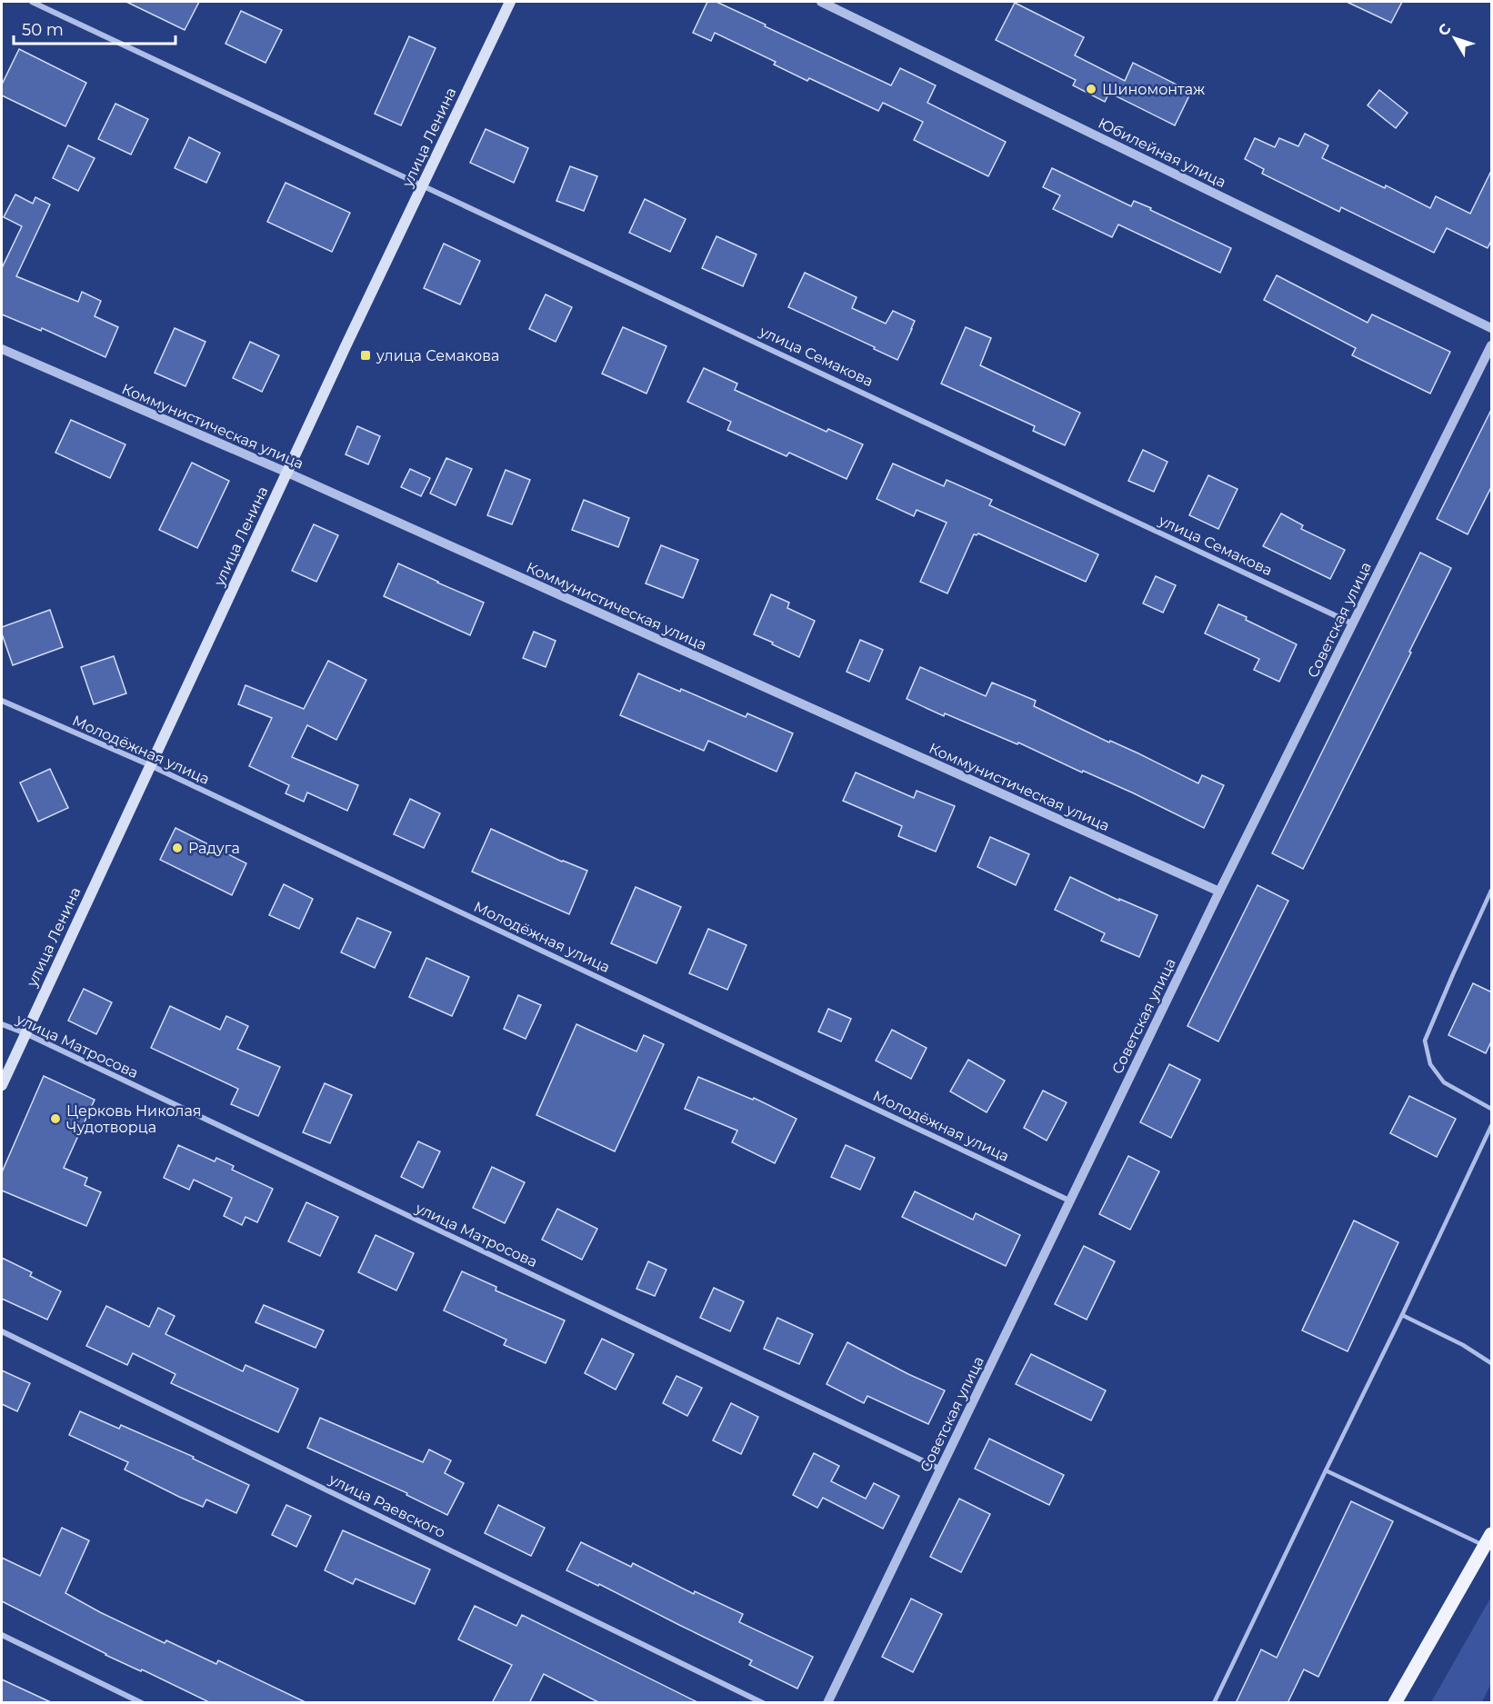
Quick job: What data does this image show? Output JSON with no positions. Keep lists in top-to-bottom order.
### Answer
{
  "streets": {
    "main road": ["улица Ленина"],
    "street": [
      "Юбилейная улица",
      "улица Семакова",
      "Коммунистическая улица",
      "Советская улица",
      "Молодёжная улица",
      "улица Матросова",
      "улица Раевского"
    ]
  },
  "crossings": [
    ["улица Ленина", "улица Семакова"],
    ["улица Ленина", "Коммунистическая улица"],
    ["улица Ленина", "Молодёжная улица"],
    ["улица Ленина", "улица Матросова"],
    ["улица Семакова", "Советская улица"],
    ["Коммунистическая улица", "Советская улица"],
    ["Советская улица", "Молодёжная улица"],
    ["Советская улица", "улица Матросова"]
  ],
  "places": {
    "other": ["Шиномонтаж", "Радуга", "Церковь Николая Чудотворца"],
    "transit": ["улица Семакова"]
  },
  "scale_bar": "50 m",
  "north": "top left"
}
